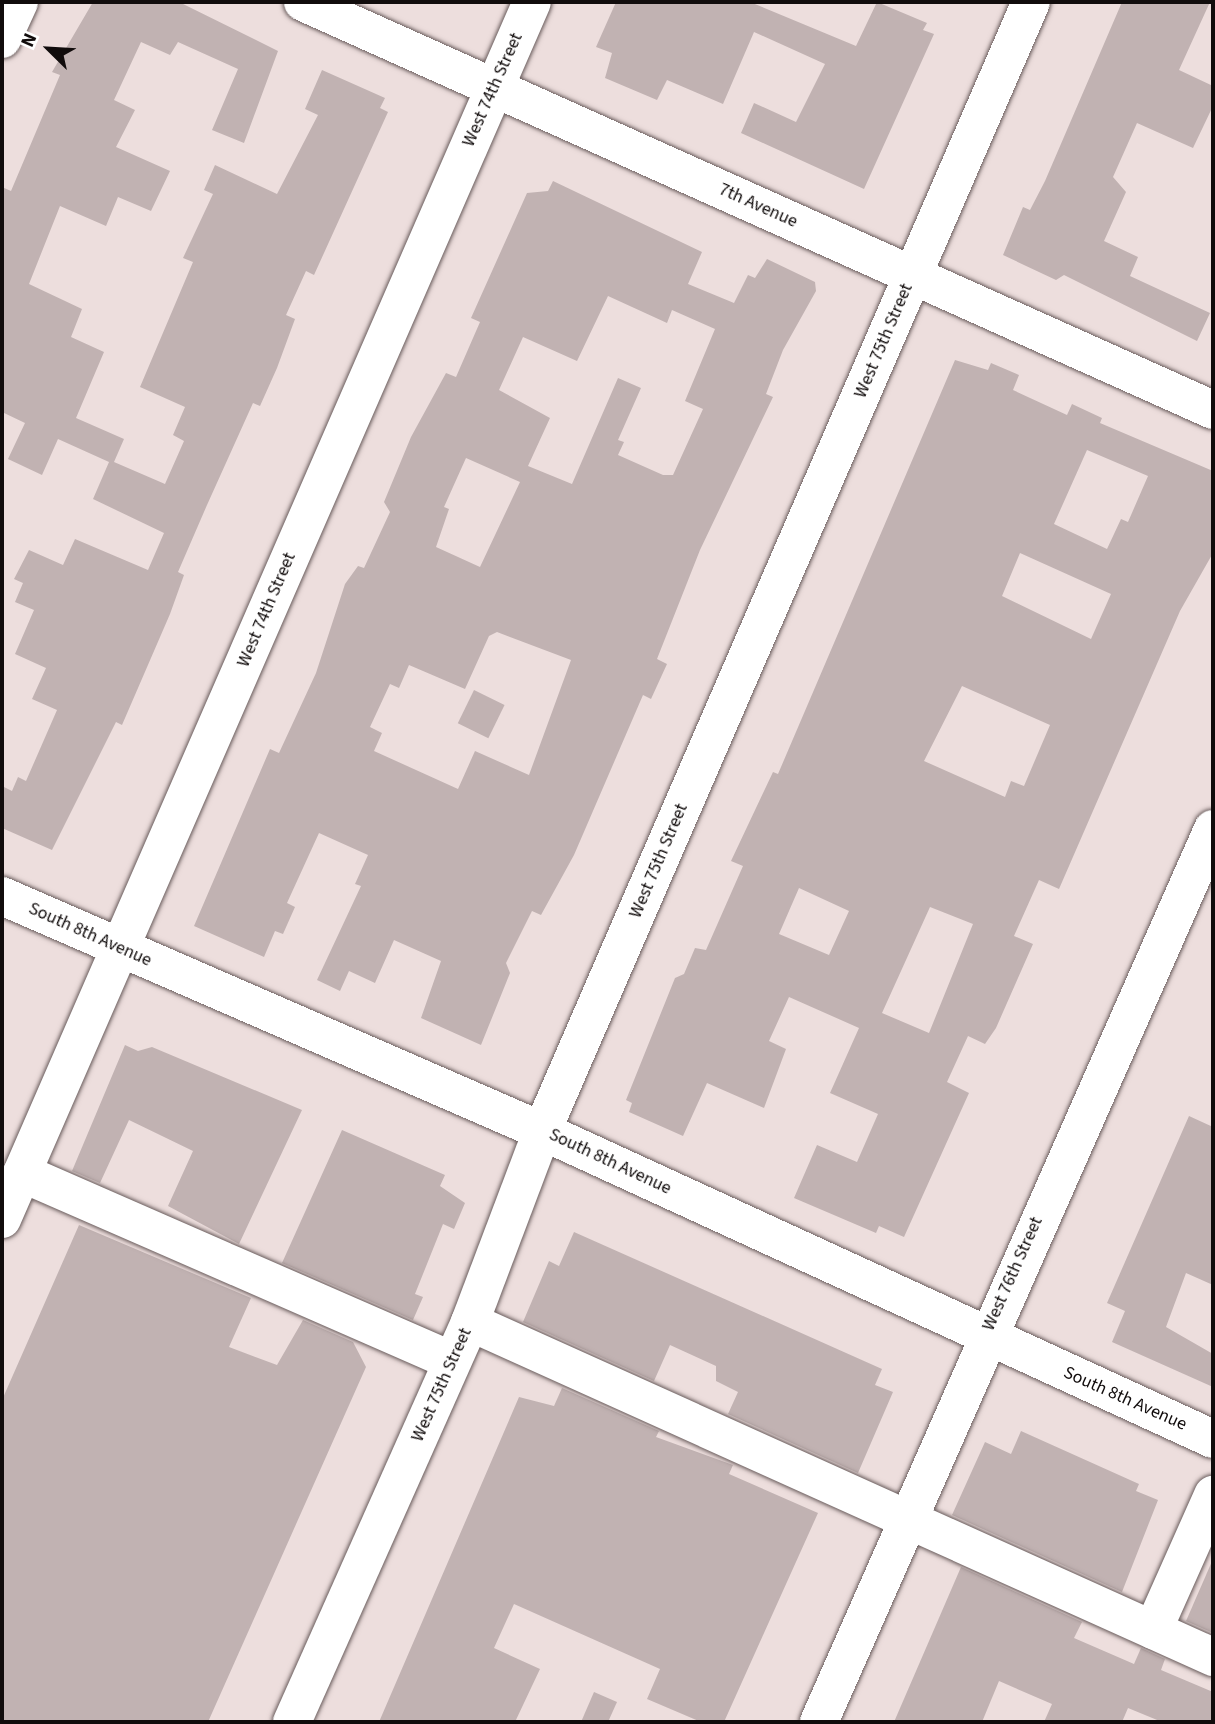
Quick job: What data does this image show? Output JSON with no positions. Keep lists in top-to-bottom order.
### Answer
{
  "streets": {
    "street": [
      "West 74th Street",
      "7th Avenue",
      "West 75th Street",
      "South 8th Avenue",
      "West 76th Street"
    ]
  },
  "crossings": [
    ["West 74th Street", "7th Avenue"],
    ["West 74th Street", "South 8th Avenue"],
    ["7th Avenue", "West 75th Street"],
    ["West 75th Street", "South 8th Avenue"],
    ["South 8th Avenue", "West 76th Street"]
  ],
  "north": "top left"
}
